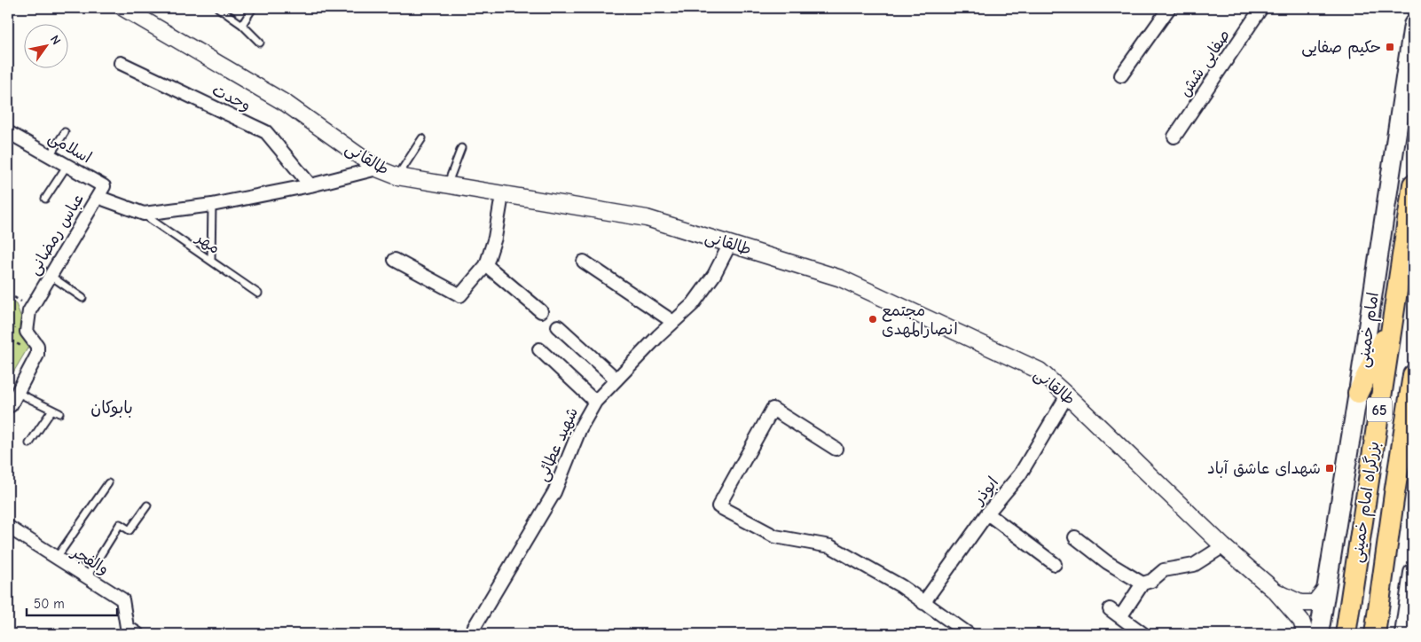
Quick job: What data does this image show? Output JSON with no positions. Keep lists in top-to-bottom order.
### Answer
{
  "streets": {
    "highway": ["65", "بزرگراه امام خمینی"],
    "main road": ["امام خمینی"],
    "street": [
      "صفایی شش",
      "وحدت",
      "اسلامی",
      "طالقانی",
      "عباس رمضانی",
      "شهید عطائی",
      "ابوذر",
      "والفجر"
    ],
    "lane": ["مهر"]
  },
  "crossings": [
    ["اسلامی", "عباس رمضانی"],
    ["طالقانی", "شهید عطائی"],
    ["طالقانی", "ابوذر"]
  ],
  "districts": ["بابوکان"],
  "places": {
    "transit": ["حکیم صفایی", "شهدای عاشق آباد"],
    "other": ["مجتمع انصارالمهدی"]
  },
  "scale_bar": "50 m",
  "north": "top right"
}
